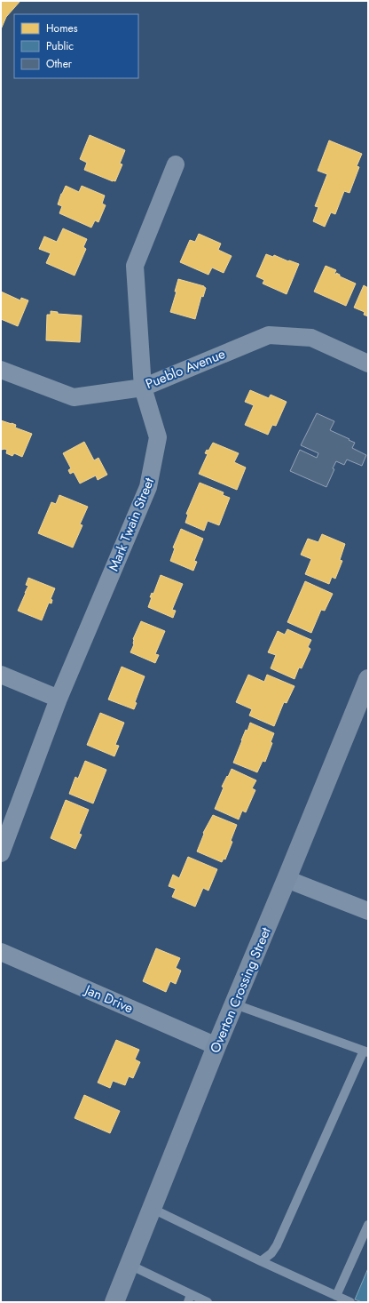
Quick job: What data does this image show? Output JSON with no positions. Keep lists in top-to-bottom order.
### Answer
{
  "streets": {
    "street": [
      "Pueblo Avenue",
      "Mark Twain Street",
      "Overton Crossing Street",
      "Jan Drive"
    ]
  },
  "crossings": [
    ["Pueblo Avenue", "Mark Twain Street"],
    ["Overton Crossing Street", "Jan Drive"]
  ],
  "legend": ["Homes", "Public", "Other"]
}
